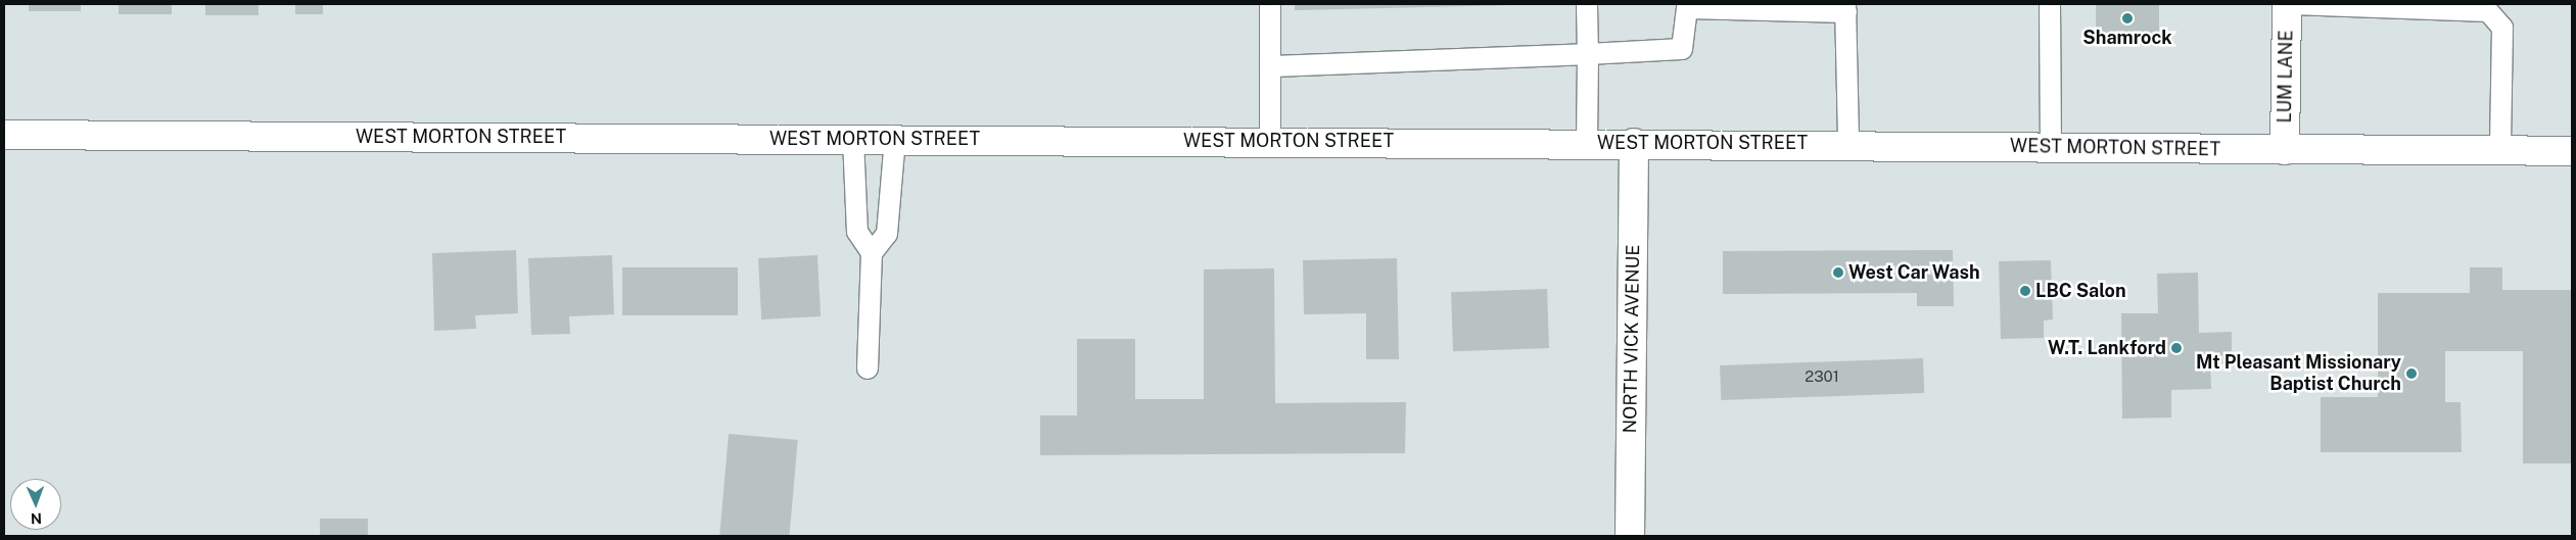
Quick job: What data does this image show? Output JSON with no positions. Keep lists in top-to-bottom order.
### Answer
{
  "streets": {
    "main road": ["LUM LANE", "WEST MORTON STREET", "NORTH VICK AVENUE"]
  },
  "crossings": [
    ["LUM LANE", "WEST MORTON STREET"],
    ["WEST MORTON STREET", "NORTH VICK AVENUE"]
  ],
  "places": [
    "Shamrock",
    "West Car Wash",
    "LBC Salon",
    "W.T. Lankford",
    "Mt Pleasant Missionary Baptist Church"
  ],
  "house_numbers": ["2301"],
  "north": "bottom"
}
